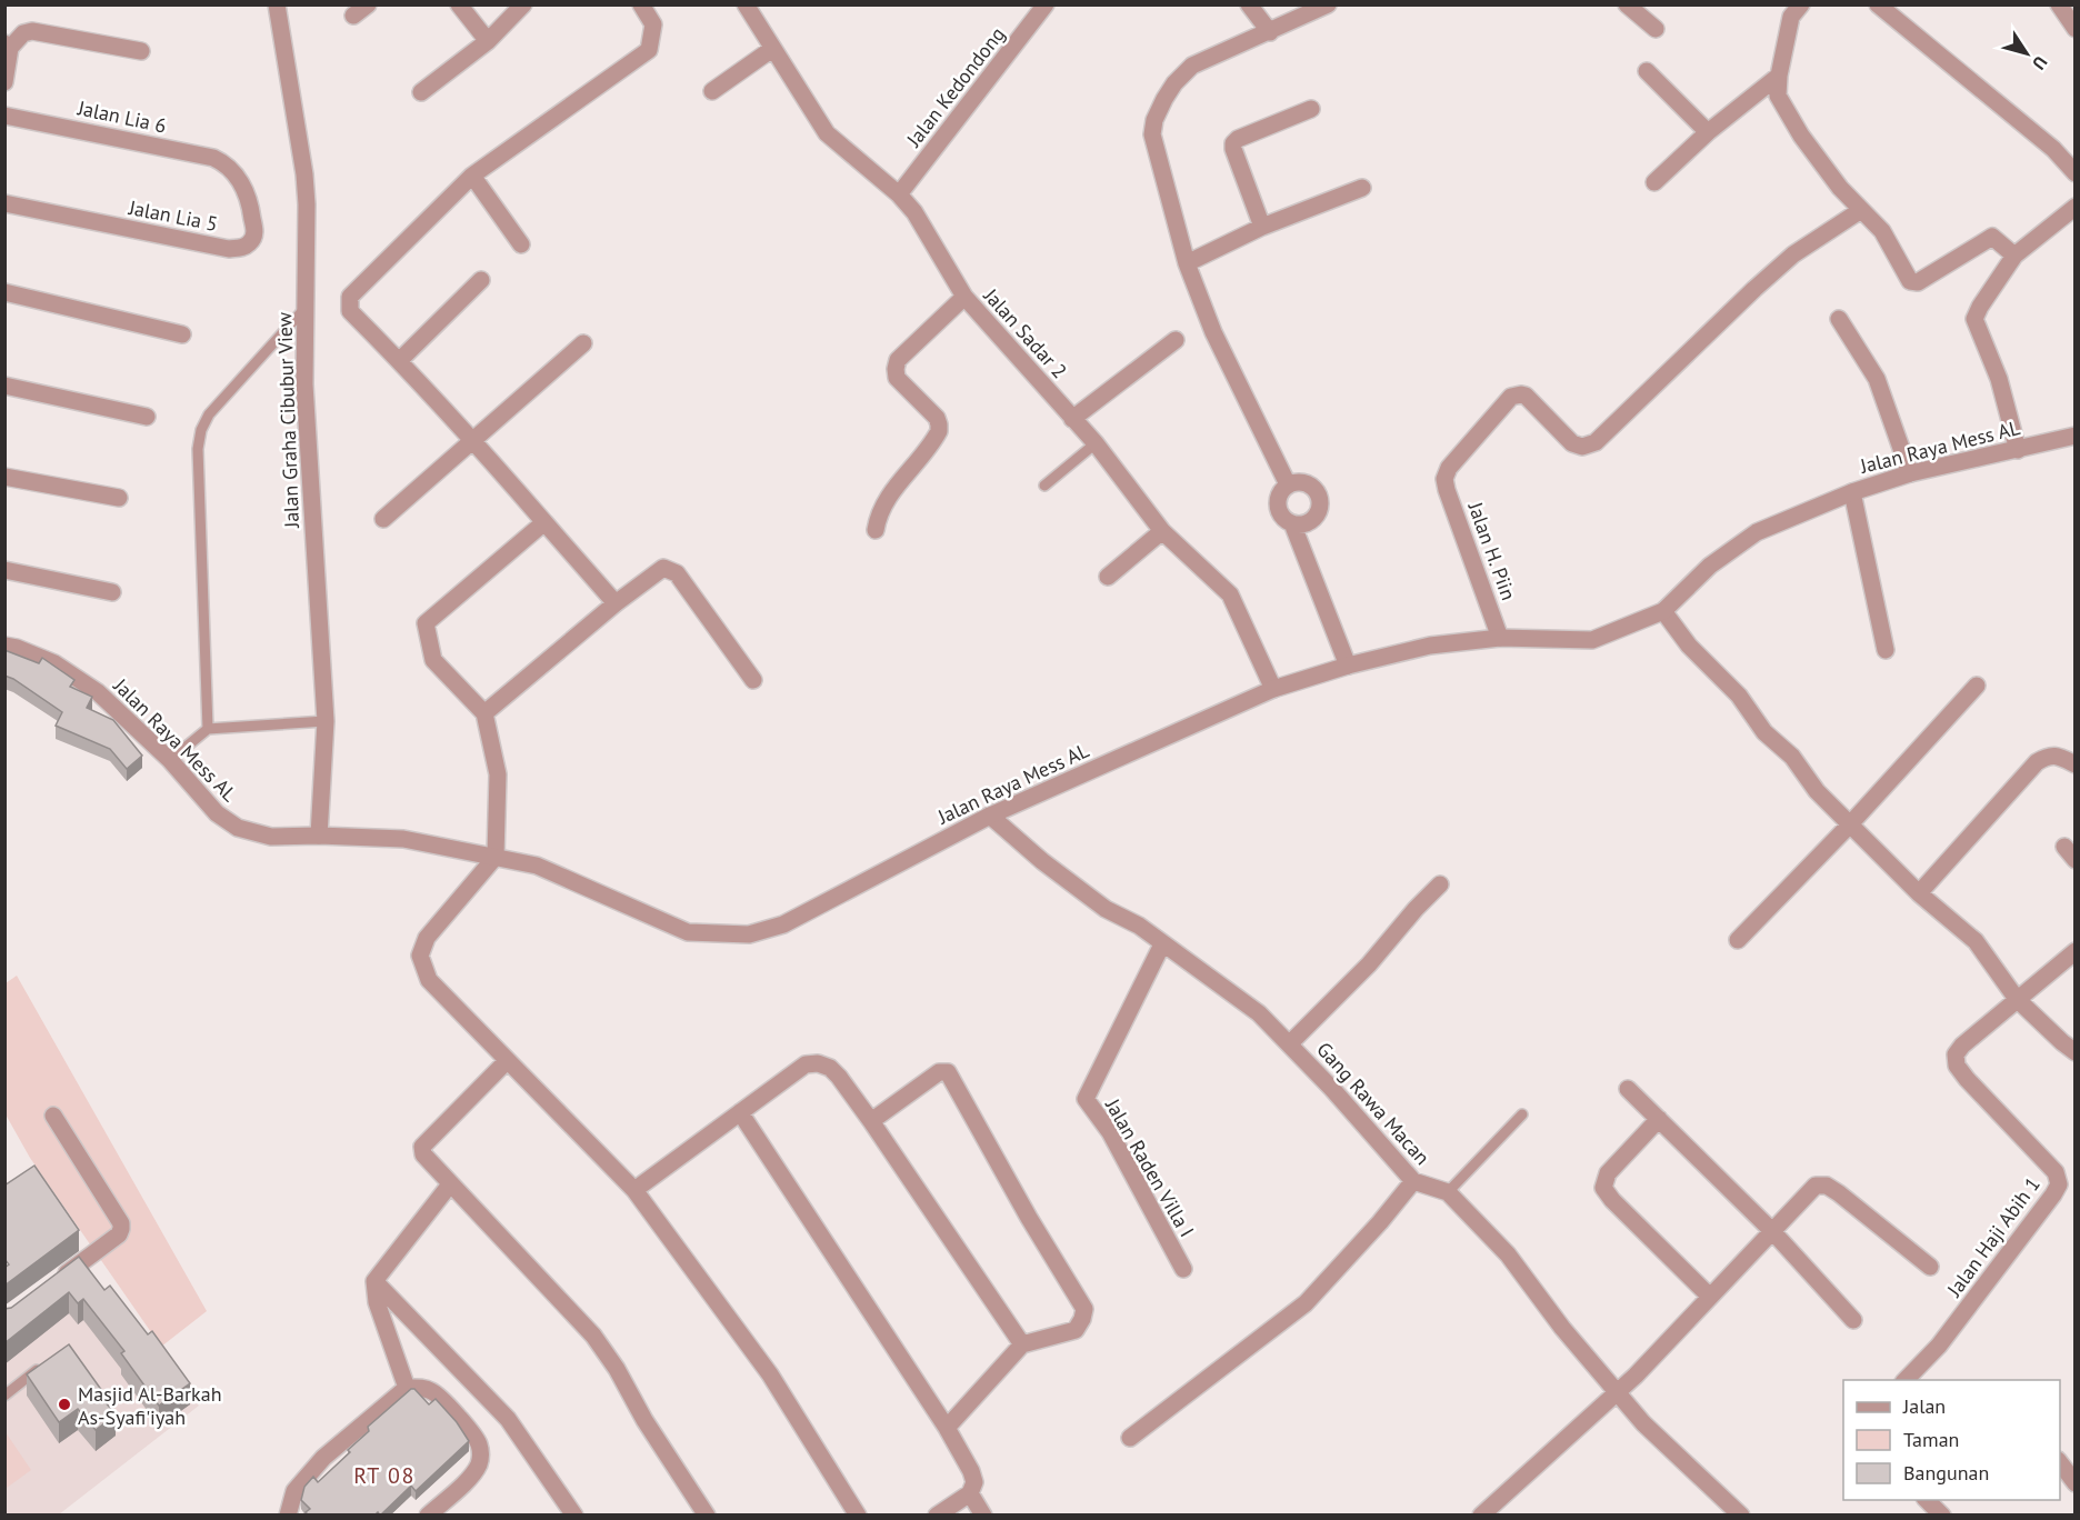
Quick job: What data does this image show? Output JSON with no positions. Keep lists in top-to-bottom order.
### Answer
{
  "streets": {
    "street": [
      "Jalan Kedondong",
      "Jalan Lia 6",
      "Jalan Lia 5",
      "Jalan Sadar 2",
      "Jalan Graha Cibubur View",
      "Jalan Raya Mess AL",
      "Jalan H. Piin",
      "Gang Rawa Macan",
      "Jalan Raden Villa I",
      "Jalan Haji Abih 1"
    ]
  },
  "crossings": [
    ["Jalan Kedondong", "Jalan Sadar 2"],
    ["Jalan Lia 6", "Jalan Lia 5"],
    ["Jalan Sadar 2", "Jalan Raya Mess AL"],
    ["Jalan Graha Cibubur View", "Jalan Raya Mess AL"],
    ["Jalan Raya Mess AL", "Jalan H. Piin"],
    ["Jalan Raya Mess AL", "Gang Rawa Macan"],
    ["Gang Rawa Macan", "Jalan Raden Villa I"]
  ],
  "districts": ["RT 08"],
  "places": ["Masjid Al-Barkah As-Syafi'iyah"],
  "legend": ["Jalan", "Taman", "Bangunan"],
  "north": "bottom right"
}
